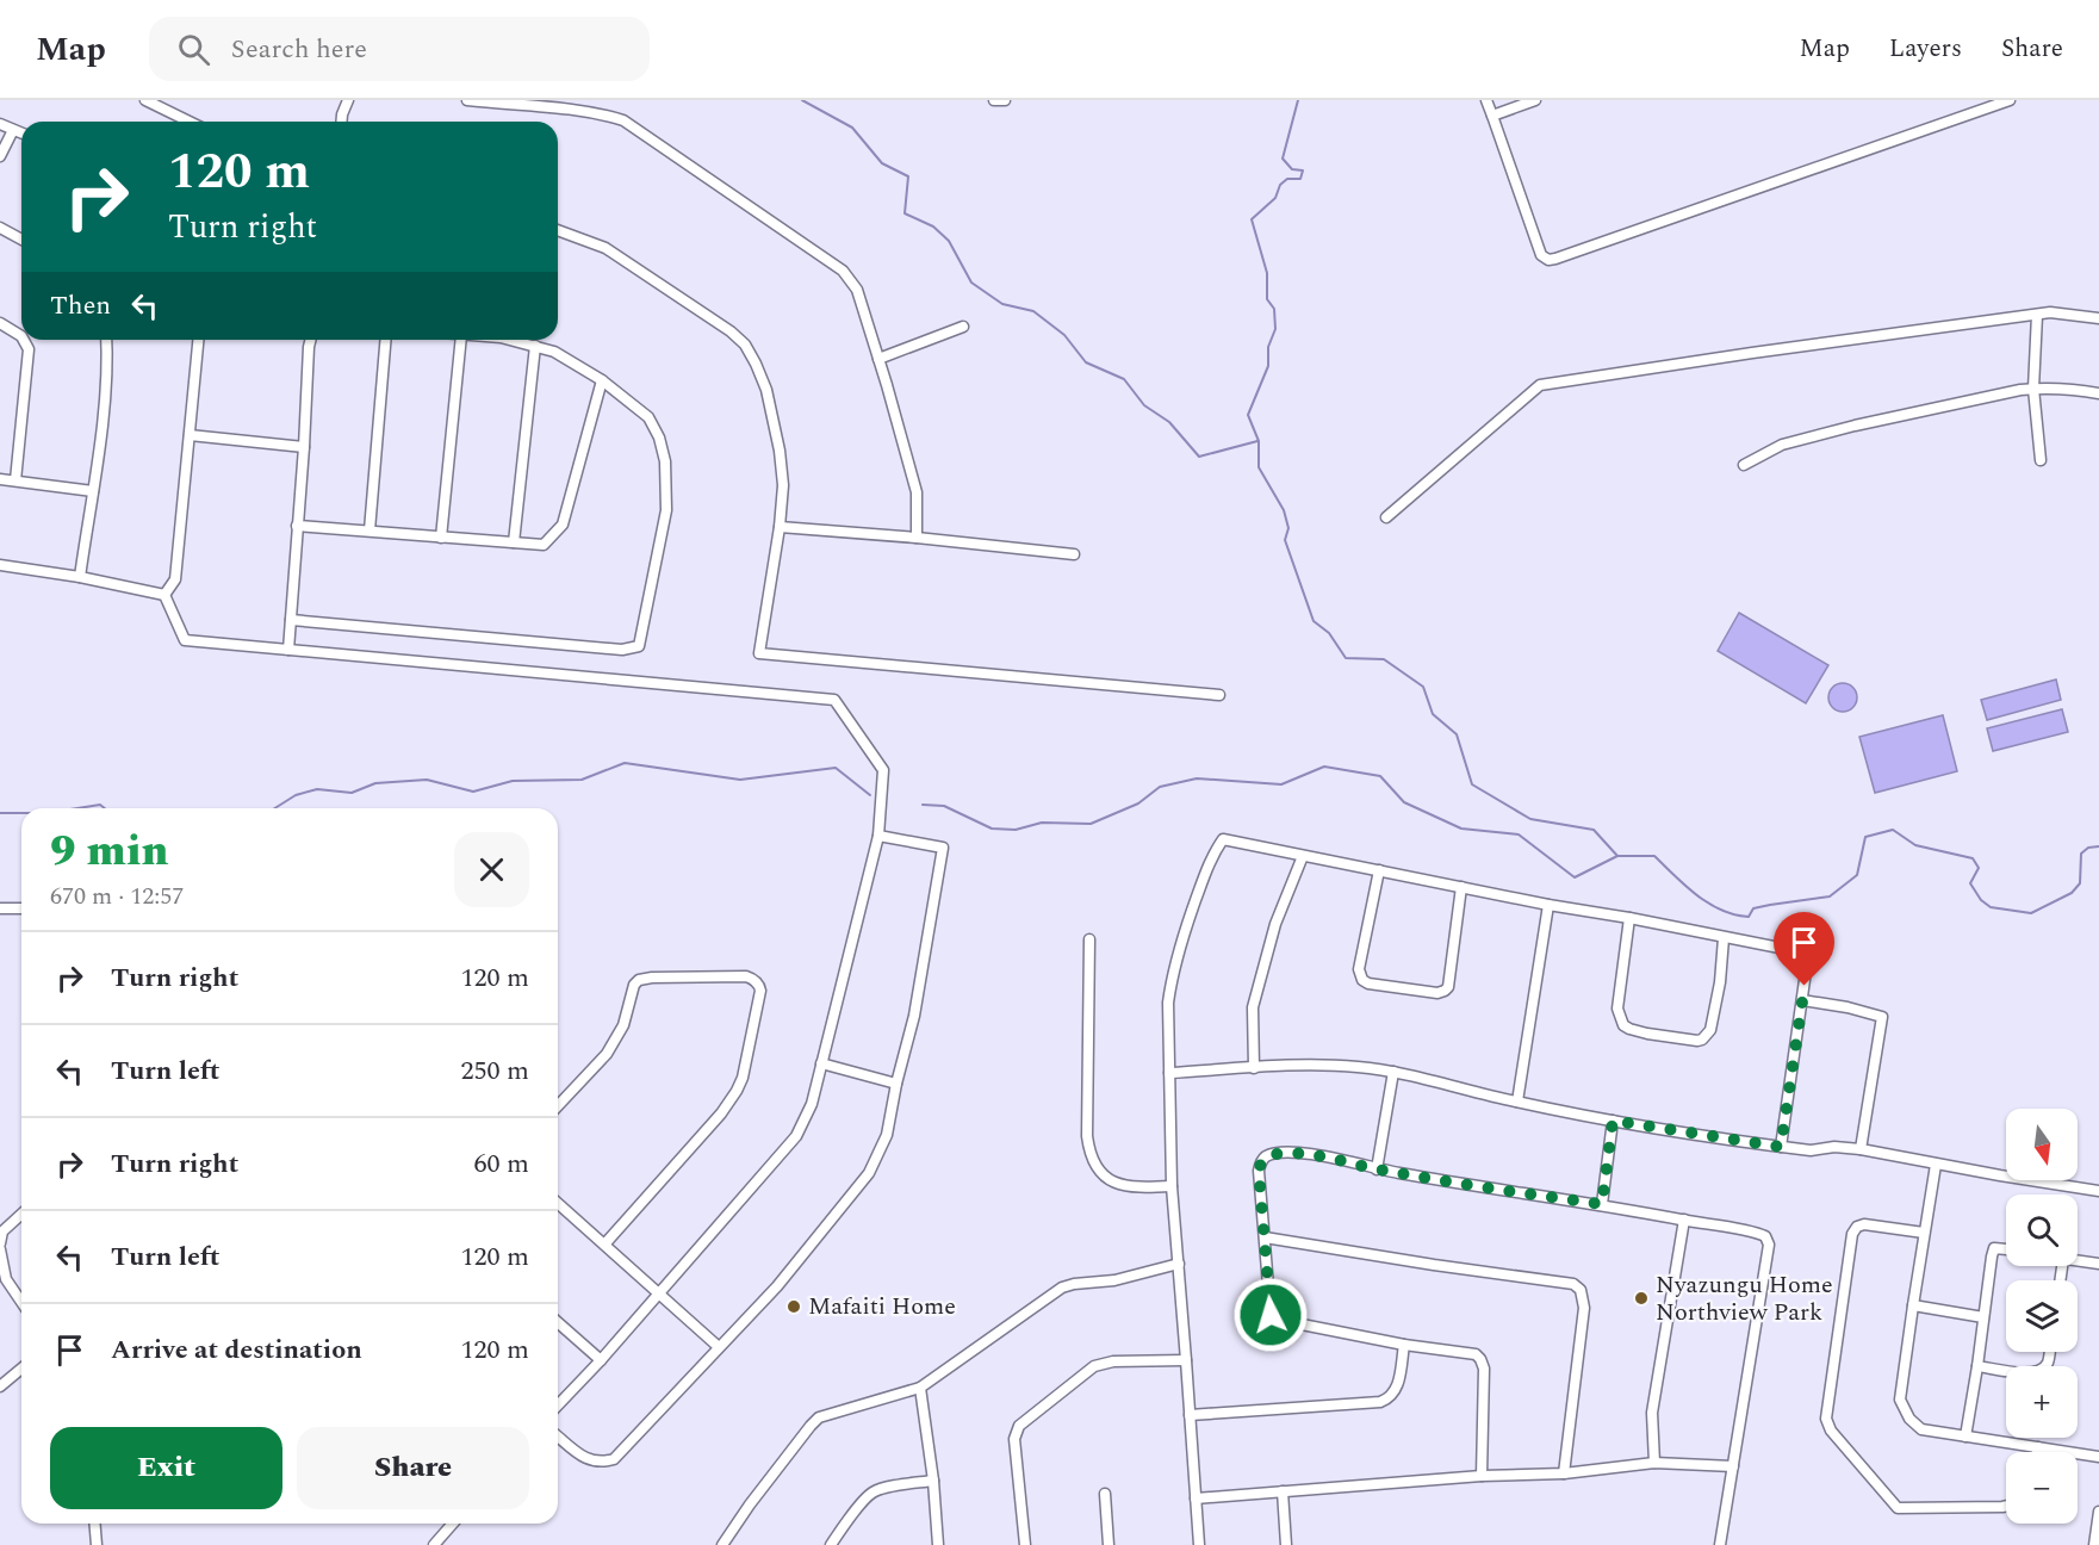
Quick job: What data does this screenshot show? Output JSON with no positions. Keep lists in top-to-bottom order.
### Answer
{
  "places": ["Nyazungu Home Northview Park", "Mafaiti Home"],
  "north": "bottom",
  "page": {
    "header": "Map",
    "search": "Search here",
    "nav": ["Map", "Layers", "Share"],
    "turn": ["120 m", "Turn right"],
    "then": "Then",
    "heading": ["9 min", "670 m · 12:57"],
    "list": [
      {
        "name": "Turn right",
        "value": "120 m"
      },
      {
        "name": "Turn left",
        "value": "250 m"
      },
      {
        "name": "Turn right",
        "value": "60 m"
      },
      {
        "name": "Turn left",
        "value": "120 m"
      },
      {
        "name": "Arrive at destination",
        "value": "120 m"
      }
    ],
    "map_buttons": ["+", "−"],
    "buttons": ["Exit", "Share"]
  }
}
